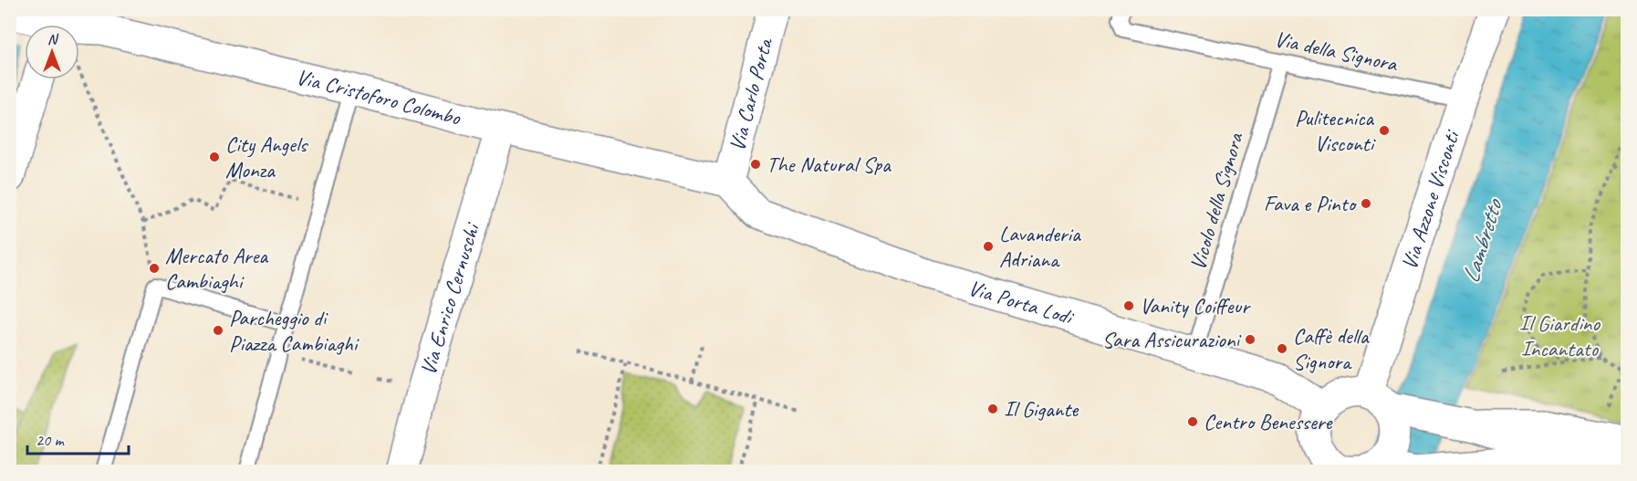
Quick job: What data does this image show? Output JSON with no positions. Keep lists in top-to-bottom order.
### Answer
{
  "streets": {
    "street": [
      "Via Carlo Porta",
      "Via Cristoforo Colombo",
      "Via Azzone Visconti",
      "Via Enrico Cernuschi",
      "Via Porta Lodi"
    ],
    "lane": ["Via della Signora", "Vicolo della Signora"]
  },
  "crossings": [
    ["Via della Signora", "Via Azzone Visconti"],
    ["Via della Signora", "Vicolo della Signora"],
    ["Via Carlo Porta", "Via Cristoforo Colombo"],
    ["Via Carlo Porta", "Via Porta Lodi"],
    ["Via Cristoforo Colombo", "Via Enrico Cernuschi"],
    ["Via Cristoforo Colombo", "Via Porta Lodi"],
    ["Via Azzone Visconti", "Via Porta Lodi"],
    ["Vicolo della Signora", "Via Porta Lodi"]
  ],
  "water": ["Lambretto"],
  "parks": ["Il Giardino Incantato"],
  "places": [
    "Pulitecnica Visconti",
    "City Angels Monza",
    "The Natural Spa",
    "Fava e Pinto",
    "Lavanderia Adriana",
    "Mercato Area Cambiaghi",
    "Vanity Coiffeur",
    "Parcheggio di Piazza Cambiaghi",
    "Sara Assicurazioni",
    "Caffè della Signora",
    "Il Gigante",
    "Centro Benessere"
  ],
  "scale_bar": "20 m",
  "north": "top"
}
